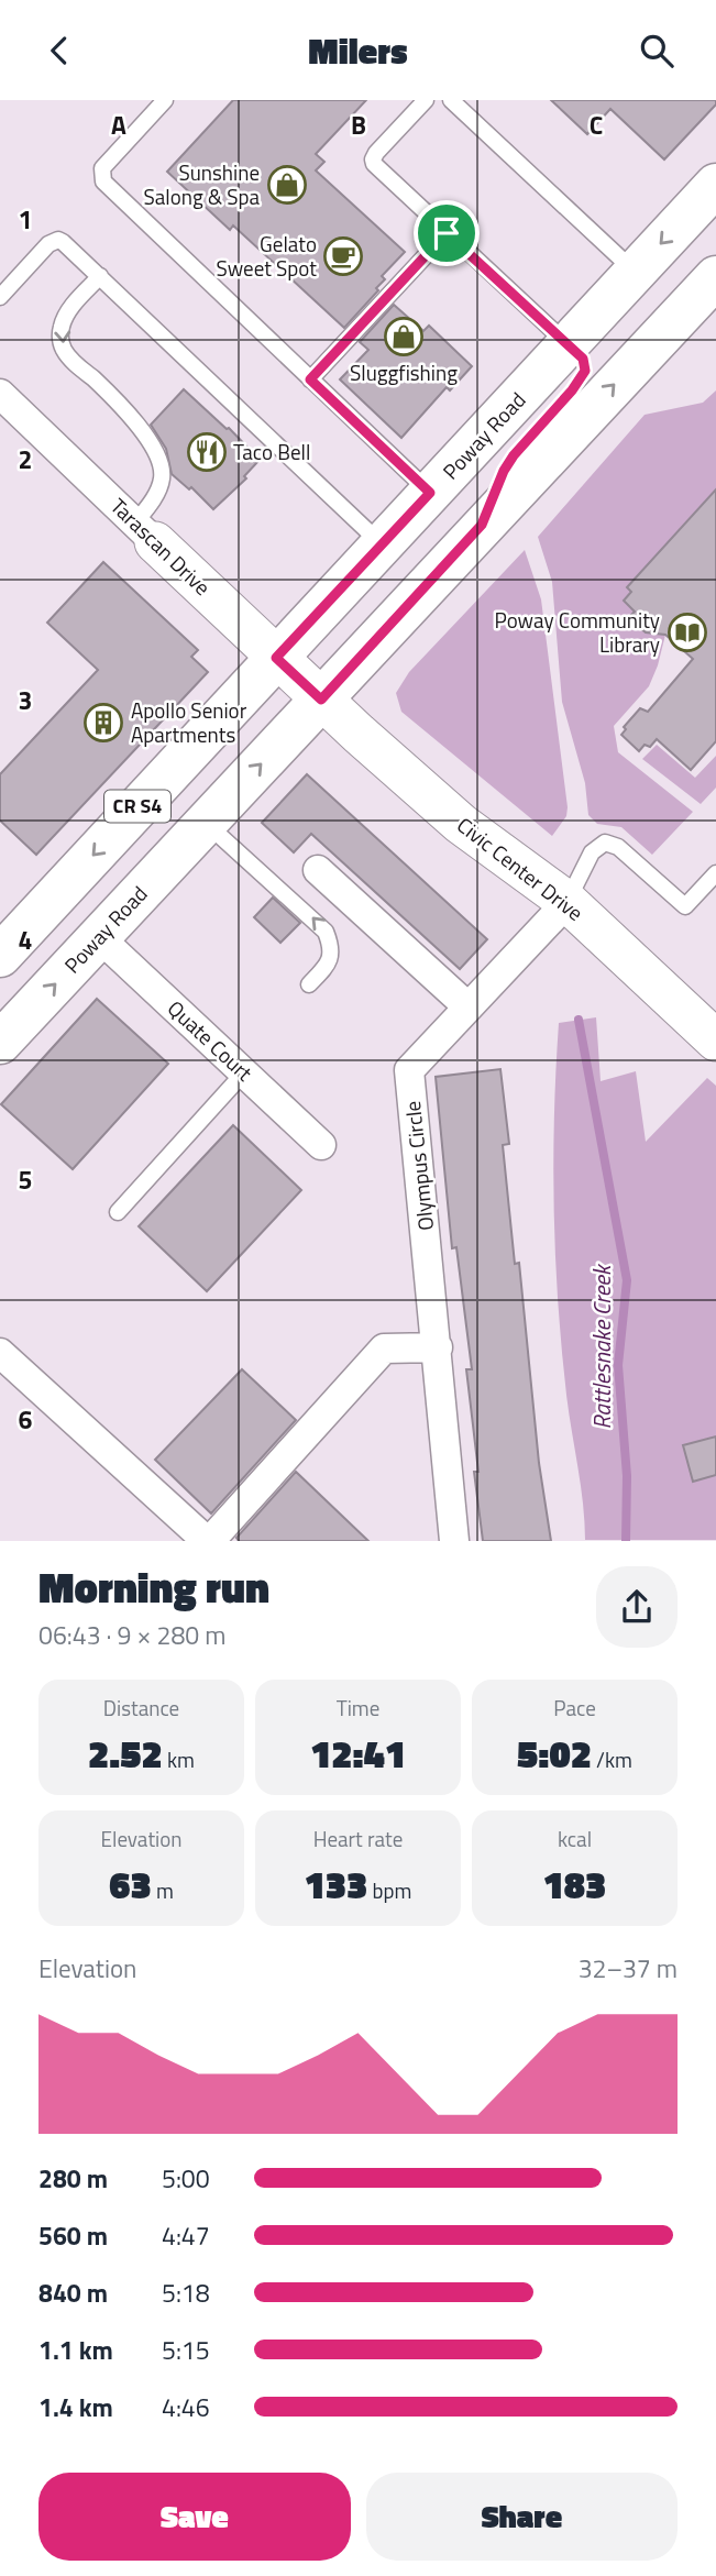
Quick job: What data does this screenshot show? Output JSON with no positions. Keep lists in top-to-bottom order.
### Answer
{
  "streets": {
    "main road": ["Poway Road", "CR S4"],
    "street": [
      "Tarascan Drive",
      "Civic Center Drive",
      "Quate Court",
      "Olympus Circle"
    ]
  },
  "crossings": [
    ["Poway Road", "Tarascan Drive"],
    ["Poway Road", "Civic Center Drive"],
    ["Poway Road", "Quate Court"],
    ["Tarascan Drive", "Civic Center Drive"],
    ["Civic Center Drive", "Olympus Circle"]
  ],
  "water": ["Rattlesnake Creek"],
  "places": {
    "shop": ["Sunshine Salong & Spa", "Sluggfishing"],
    "cafe": ["Gelato Sweet Spot"],
    "restaurant": ["Taco Bell"],
    "library": ["Poway Community Library"],
    "building": ["Apollo Senior Apartments"]
  },
  "page": {
    "header": "Milers",
    "heading": ["Morning run", "06:43 · 9 × 280 m"],
    "stats": [
      ["Distance", "2.52 km"],
      ["Time", "12:41"],
      ["Pace", "5:02 /km"],
      ["Elevation", "63 m"],
      ["Heart rate", "133 bpm"],
      ["kcal", "183"]
    ],
    "chart": ["Elevation", "32–37 m"],
    "list": [
      {
        "name": "280 m",
        "note": "5:00"
      },
      {
        "name": "560 m",
        "note": "4:47"
      },
      {
        "name": "840 m",
        "note": "5:18"
      },
      {
        "name": "1.1 km",
        "note": "5:15"
      },
      {
        "name": "1.4 km",
        "note": "4:46"
      }
    ],
    "buttons": ["Save", "Share"]
  },
  "grid": {
    "columns": ["A", "B", "C"],
    "rows": [
      "1",
      "2",
      "3",
      "4",
      "5",
      "6"
    ]
  }
}
